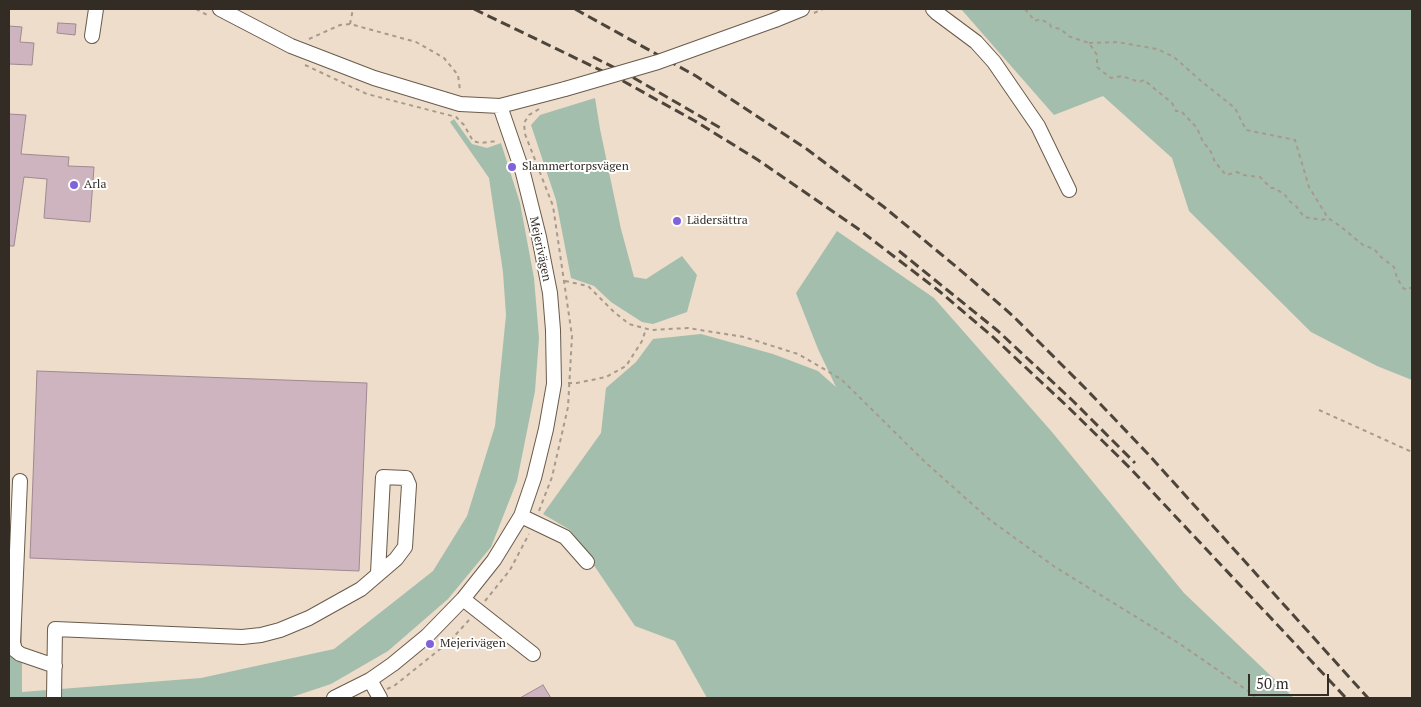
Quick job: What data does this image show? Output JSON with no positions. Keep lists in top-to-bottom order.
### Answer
{
  "streets": {
    "street": ["Mejerivägen"]
  },
  "places": [
    "Slammertorpsvägen",
    "Arla",
    "Lädersättra",
    "Mejerivägen"
  ],
  "scale_bar": "50 m"
}
